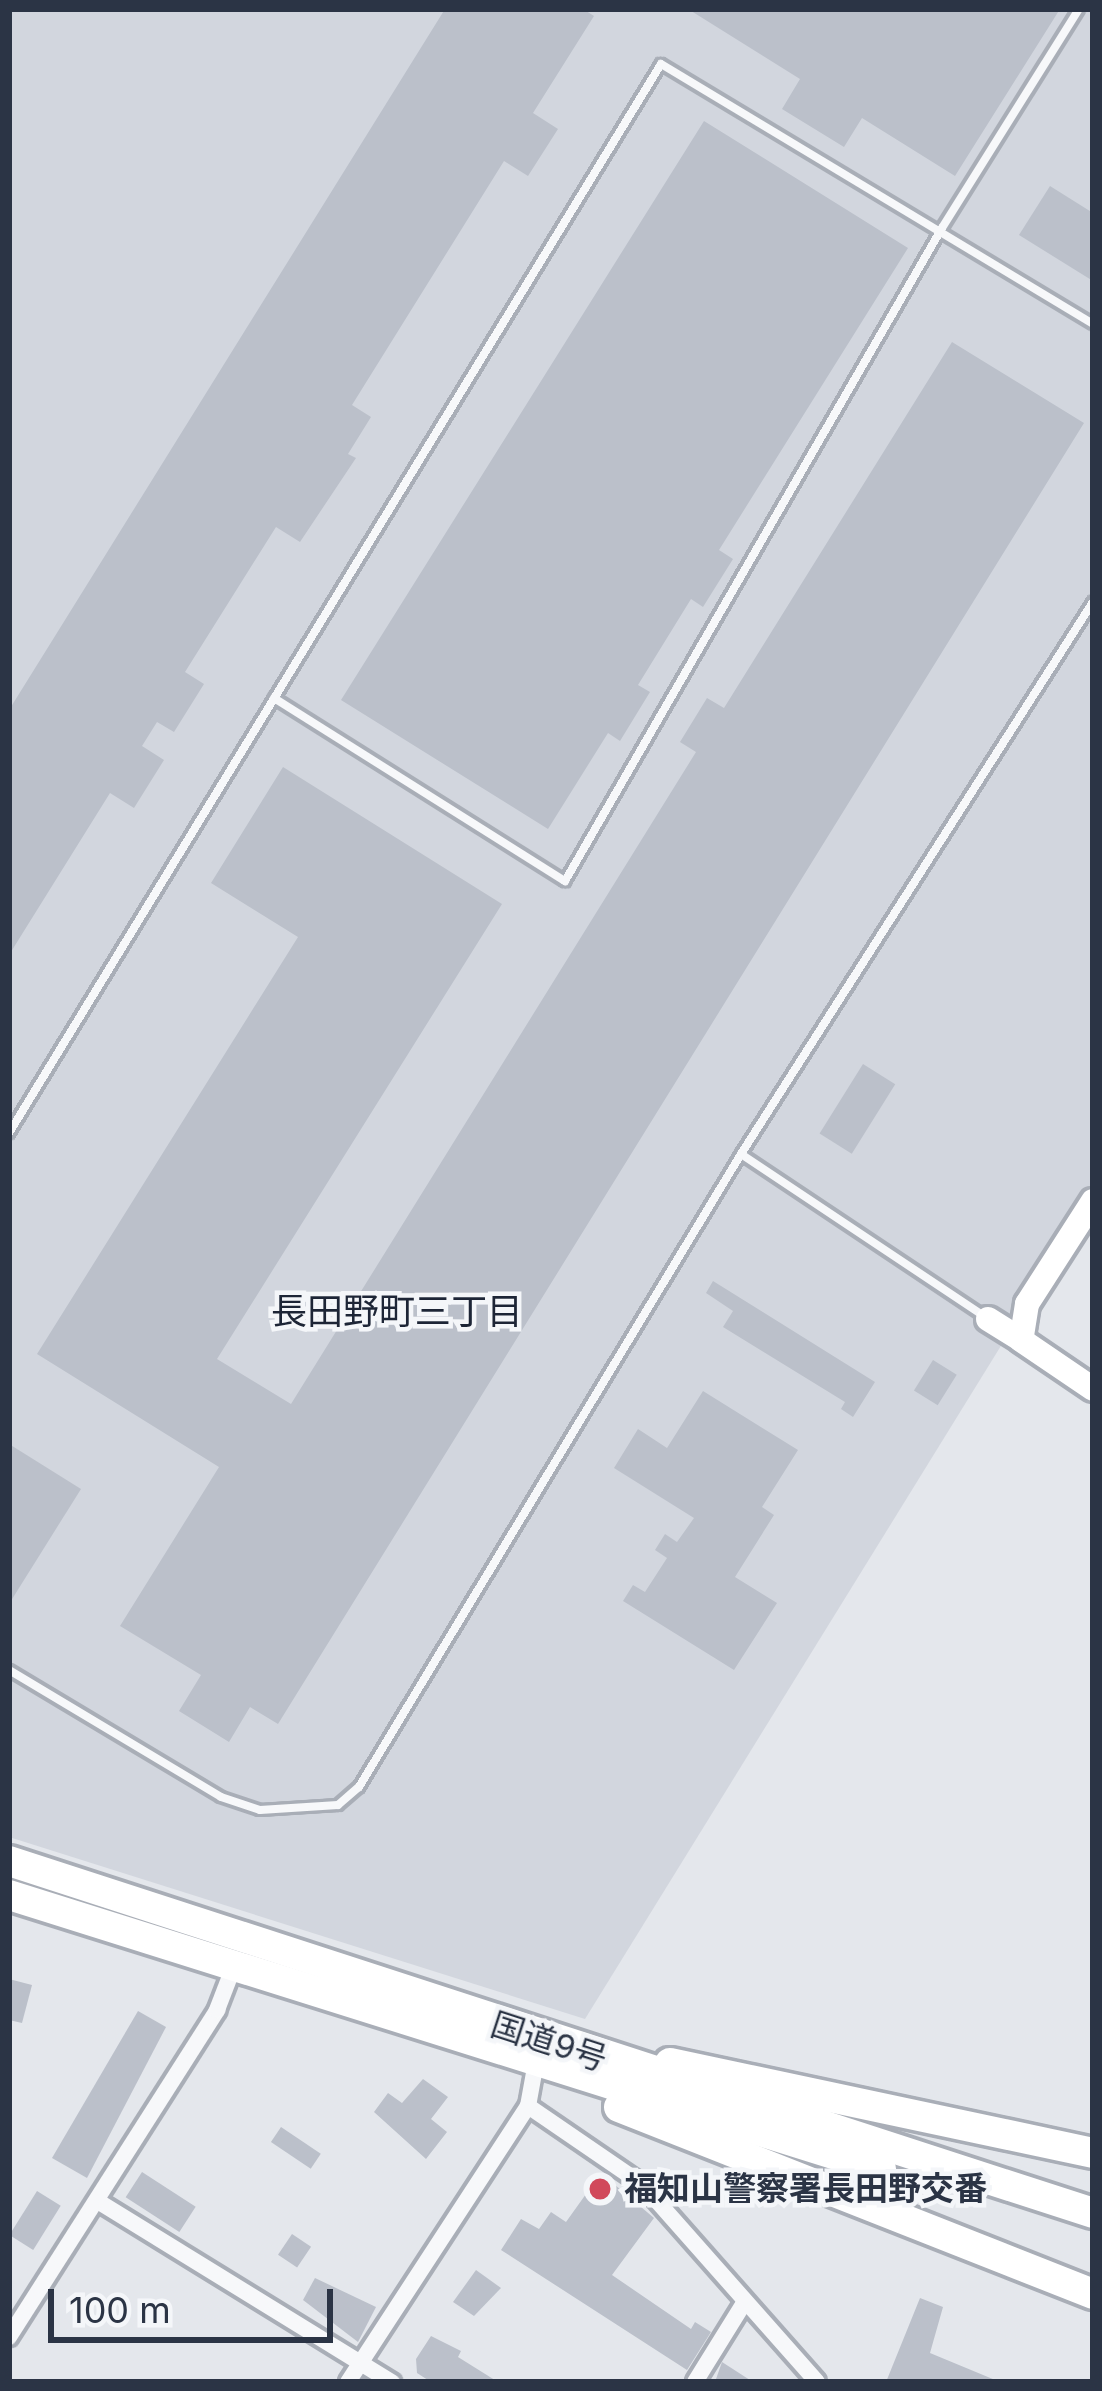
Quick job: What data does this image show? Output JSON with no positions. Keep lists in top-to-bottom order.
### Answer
{
  "streets": {
    "highway": ["国道9号"]
  },
  "districts": ["長田野町三丁目"],
  "places": ["福知山警察署長田野交番"],
  "scale_bar": "100 m"
}
